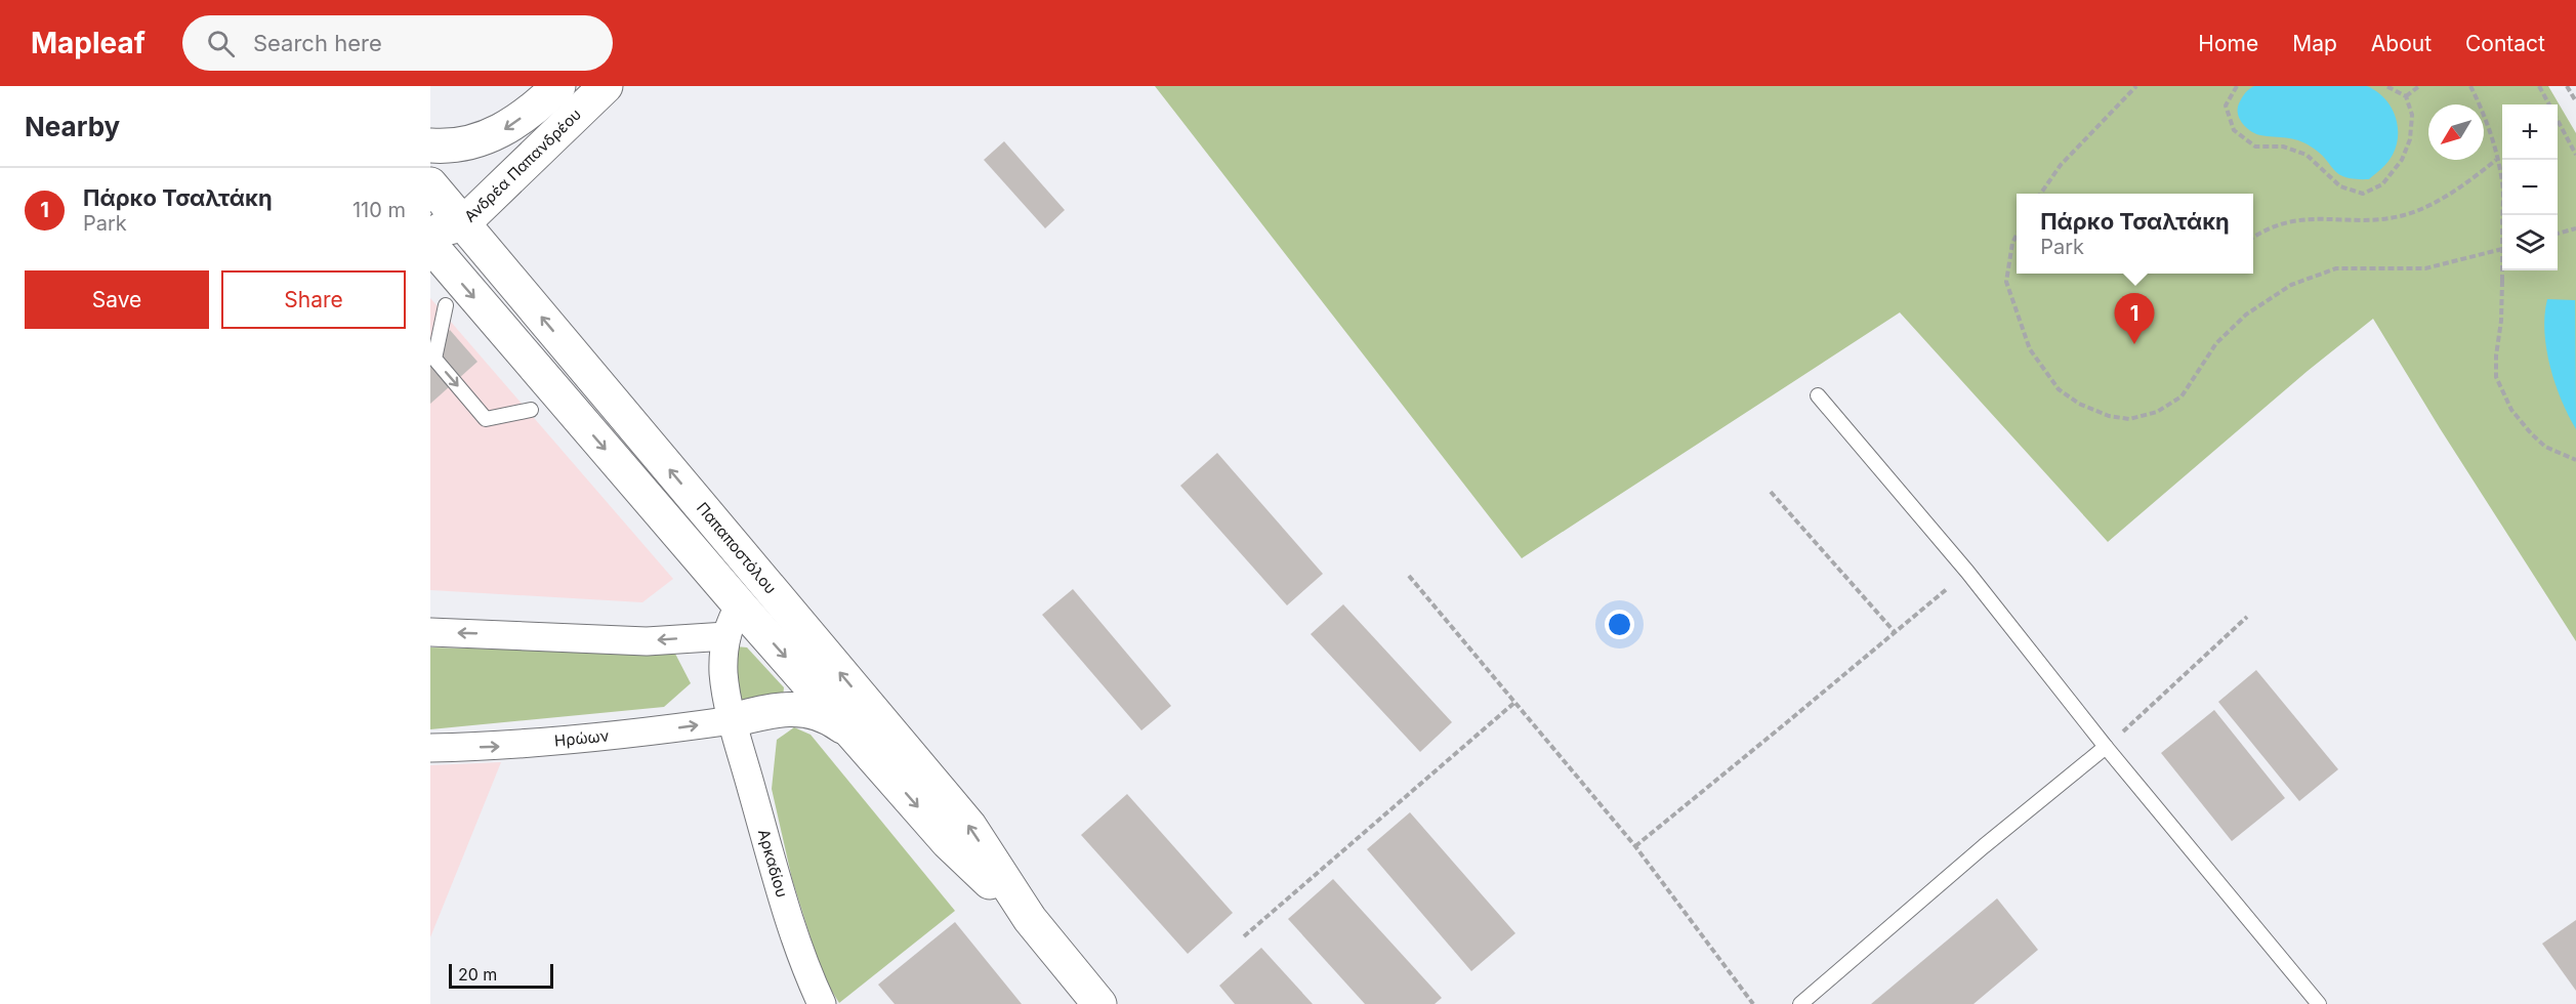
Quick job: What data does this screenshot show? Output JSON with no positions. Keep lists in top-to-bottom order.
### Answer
{
  "streets": {
    "main road": ["Ανδρέα Παπανδρέου", "Παπαποστόλου"],
    "street": ["Ηρώων", "Αρκαδίου"]
  },
  "crossings": [
    ["Ανδρέα Παπανδρέου", "Παπαποστόλου"],
    ["Παπαποστόλου", "Αρκαδίου"],
    ["Ηρώων", "Αρκαδίου"]
  ],
  "scale_bar": "20 m",
  "north": "bottom left",
  "page": {
    "header": "Mapleaf",
    "search": "Search here",
    "nav": [
      "Home",
      "Map",
      "About",
      "Contact"
    ],
    "heading": "Nearby",
    "map_buttons": ["+", "−"],
    "list": [
      {
        "mark": "1",
        "name": "Πάρκο Τσαλτάκη",
        "note": "Park",
        "value": "110 m"
      }
    ],
    "popup": ["Πάρκο Τσαλτάκη", "Park"],
    "buttons": ["Save", "Share"],
    "pins": "1",
    "scale": "20 m"
  }
}
